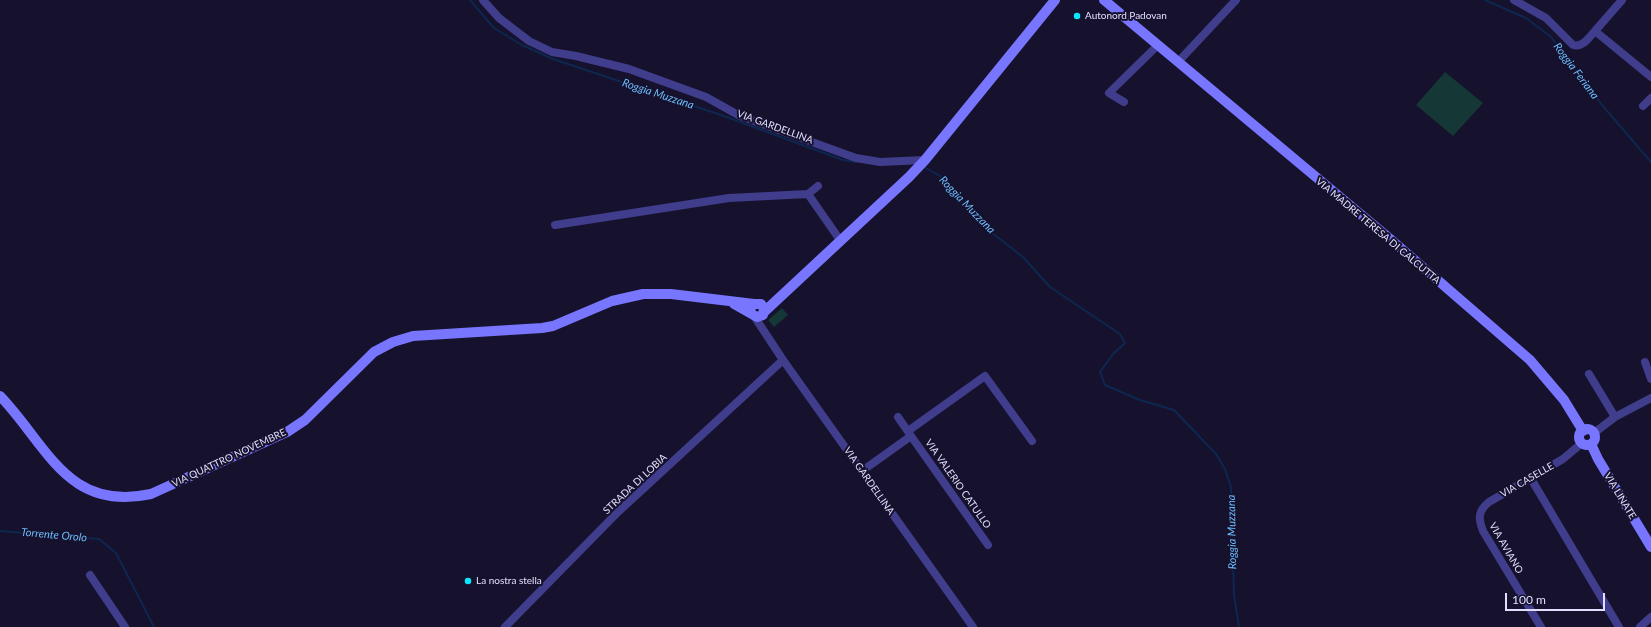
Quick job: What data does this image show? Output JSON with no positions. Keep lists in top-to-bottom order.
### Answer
{
  "streets": {
    "street": [
      "VIA GARDELLINA",
      "VIA MADRE TERESA DI CALCUTTA",
      "VIA QUATTRO NOVEMBRE",
      "VIA CASELLE",
      "STRADA DI LOBIA",
      "VIA VALERIO CATULLO",
      "VIA LINATE",
      "VIA AVIANO"
    ]
  },
  "crossings": [
    ["VIA GARDELLINA", "VIA QUATTRO NOVEMBRE"],
    ["VIA GARDELLINA", "STRADA DI LOBIA"],
    ["VIA GARDELLINA", "VIA VALERIO CATULLO"],
    ["VIA MADRE TERESA DI CALCUTTA", "VIA CASELLE"],
    ["VIA MADRE TERESA DI CALCUTTA", "VIA LINATE"],
    ["VIA CASELLE", "VIA LINATE"],
    ["VIA CASELLE", "VIA AVIANO"]
  ],
  "water": ["Roggia Feriana", "Roggia Muzzana", "Torrente Orolo"],
  "places": ["Autonord Padovan", "La nostra stella"],
  "scale_bar": "100 m"
}
